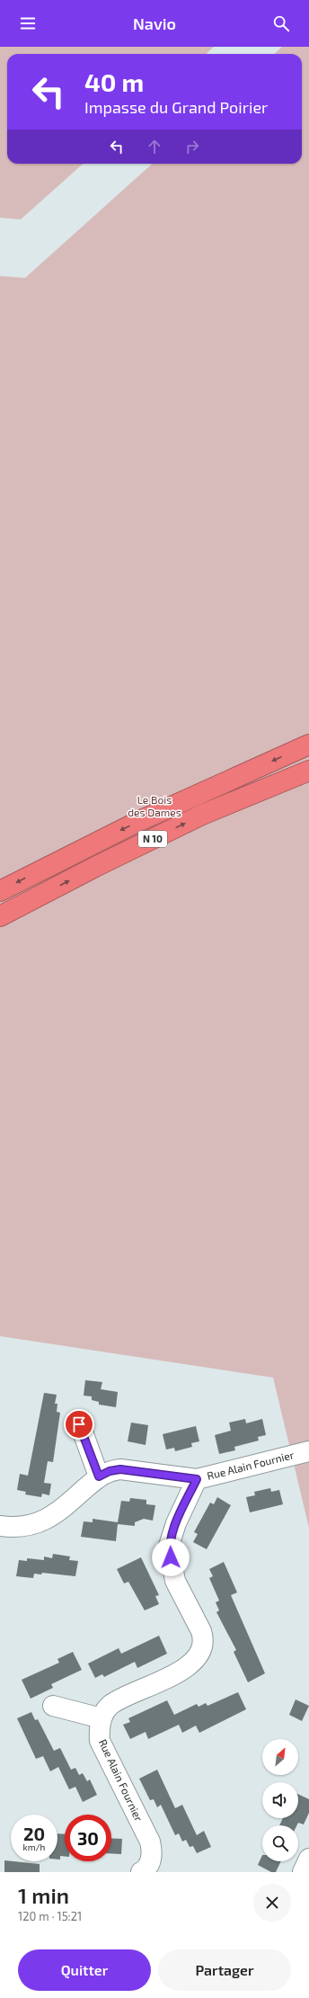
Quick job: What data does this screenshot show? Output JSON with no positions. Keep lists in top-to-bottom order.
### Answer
{
  "streets": {
    "highway": ["N 10"],
    "street": ["Rue Alain Fournier"]
  },
  "parks": ["Le Bois des Dames"],
  "north": "top right",
  "page": {
    "header": "Navio",
    "turn": ["40 m", "Impasse du Grand Poirier"],
    "speed": "20 km/h",
    "limit": "30",
    "heading": ["1 min", "120 m · 15:21"],
    "buttons": ["Quitter", "Partager"]
  }
}
